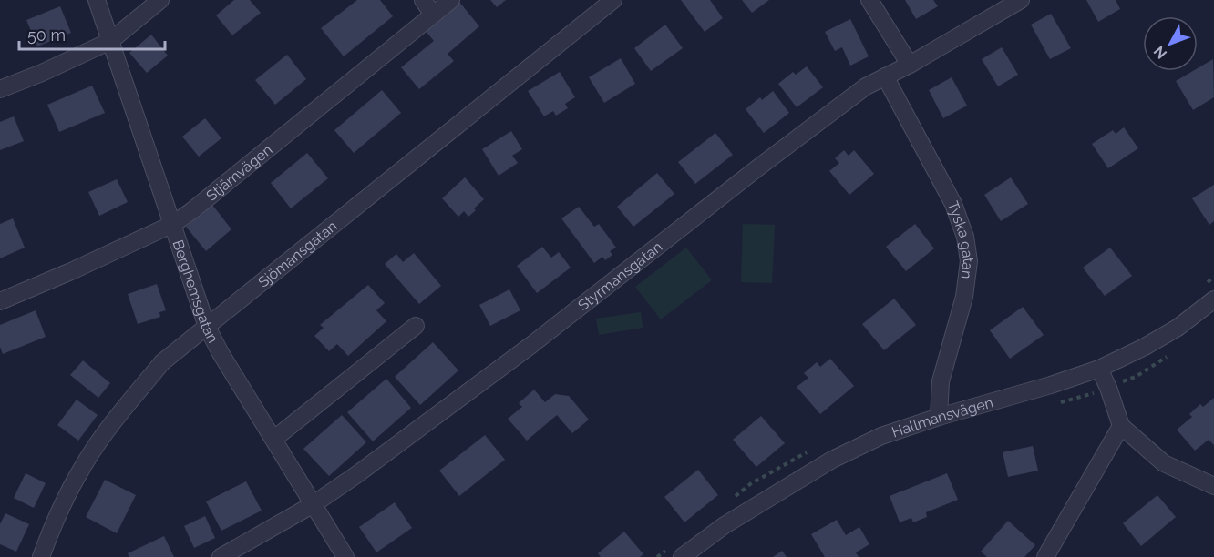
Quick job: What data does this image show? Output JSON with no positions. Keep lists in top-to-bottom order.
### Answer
{
  "streets": {
    "street": [
      "Stjärnvägen",
      "Tyska gatan",
      "Sjömansgatan",
      "Styrmansgatan",
      "Berghemsgatan",
      "Hallmansvägen"
    ]
  },
  "crossings": [
    ["Stjärnvägen", "Berghemsgatan"],
    ["Tyska gatan", "Styrmansgatan"],
    ["Tyska gatan", "Hallmansvägen"],
    ["Sjömansgatan", "Berghemsgatan"],
    ["Styrmansgatan", "Berghemsgatan"]
  ],
  "scale_bar": "50 m",
  "north": "bottom left"
}
